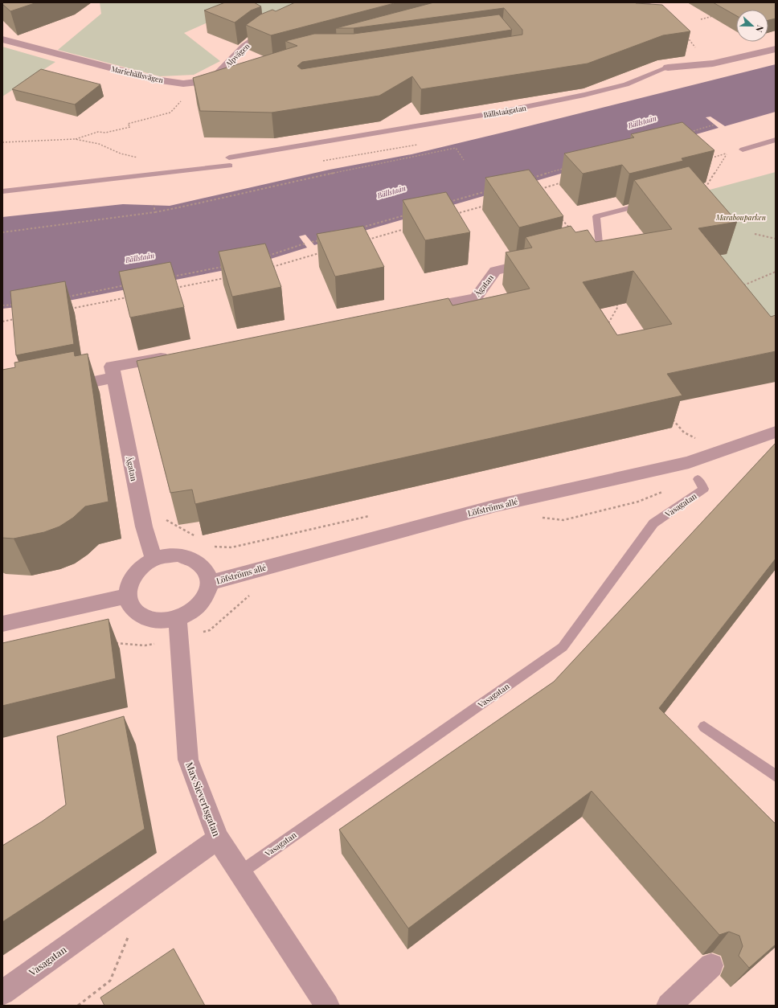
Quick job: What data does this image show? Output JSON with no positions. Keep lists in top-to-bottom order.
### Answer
{
  "streets": {
    "street": [
      "Alpvägen",
      "Mariehällsvägen",
      "Bällstaågatan",
      "Ågatan",
      "Vasagatan",
      "Löfströms allé",
      "Max Sievertsgatan"
    ]
  },
  "crossings": [
    ["Alpvägen", "Mariehällsvägen"],
    ["Ågatan", "Löfströms allé"],
    ["Ågatan", "Max Sievertsgatan"],
    ["Vasagatan", "Max Sievertsgatan"],
    ["Löfströms allé", "Max Sievertsgatan"]
  ],
  "water": ["Bällstaån"],
  "parks": ["Marabouparken"],
  "north": "right"
}
